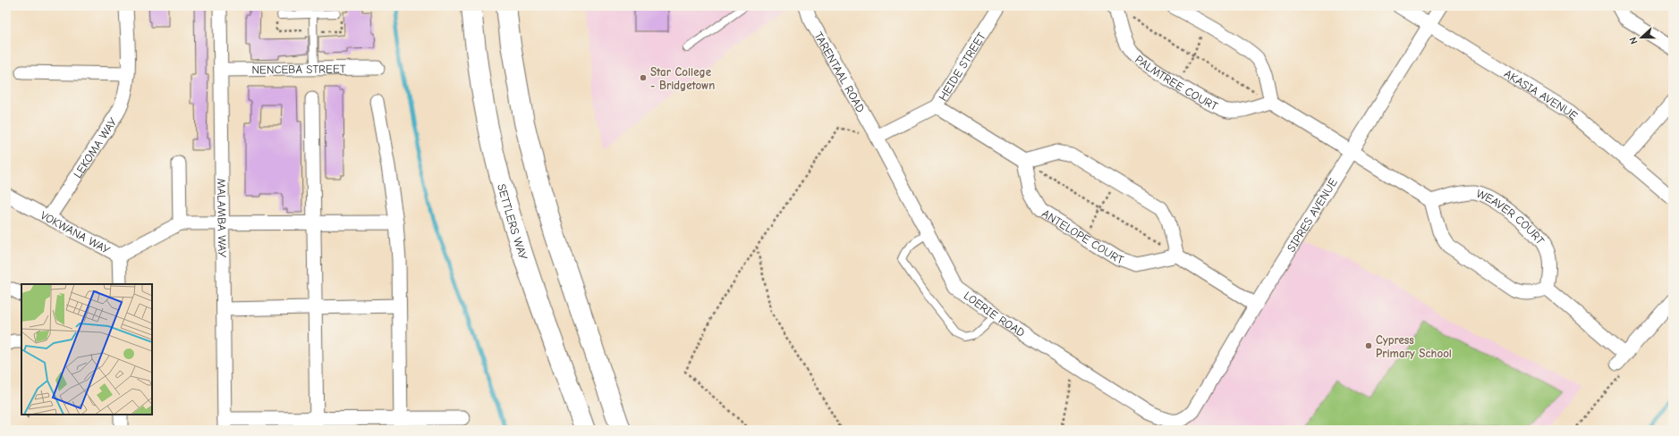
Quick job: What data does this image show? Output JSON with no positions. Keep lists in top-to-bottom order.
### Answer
{
  "streets": {
    "highway": ["SETTLERS WAY"],
    "street": [
      "HEIDE STREET",
      "NENCEBA STREET",
      "TARENTAAL ROAD",
      "PALMTREE COURT",
      "AKASIA AVENUE",
      "LEKOMA WAY",
      "SIPRES AVENUE",
      "MALAMBA WAY",
      "WEAVER COURT",
      "VOKWANA WAY",
      "ANTELOPE COURT",
      "LOERIE ROAD"
    ]
  },
  "crossings": [
    ["HEIDE STREET", "TARENTAAL ROAD"],
    ["HEIDE STREET", "LOERIE ROAD"],
    ["NENCEBA STREET", "MALAMBA WAY"],
    ["TARENTAAL ROAD", "LOERIE ROAD"],
    ["AKASIA AVENUE", "SIPRES AVENUE"],
    ["LEKOMA WAY", "VOKWANA WAY"],
    ["SIPRES AVENUE", "LOERIE ROAD"]
  ],
  "places": ["Star College - Bridgetown", "Cypress Primary School"],
  "north": "left"
}
